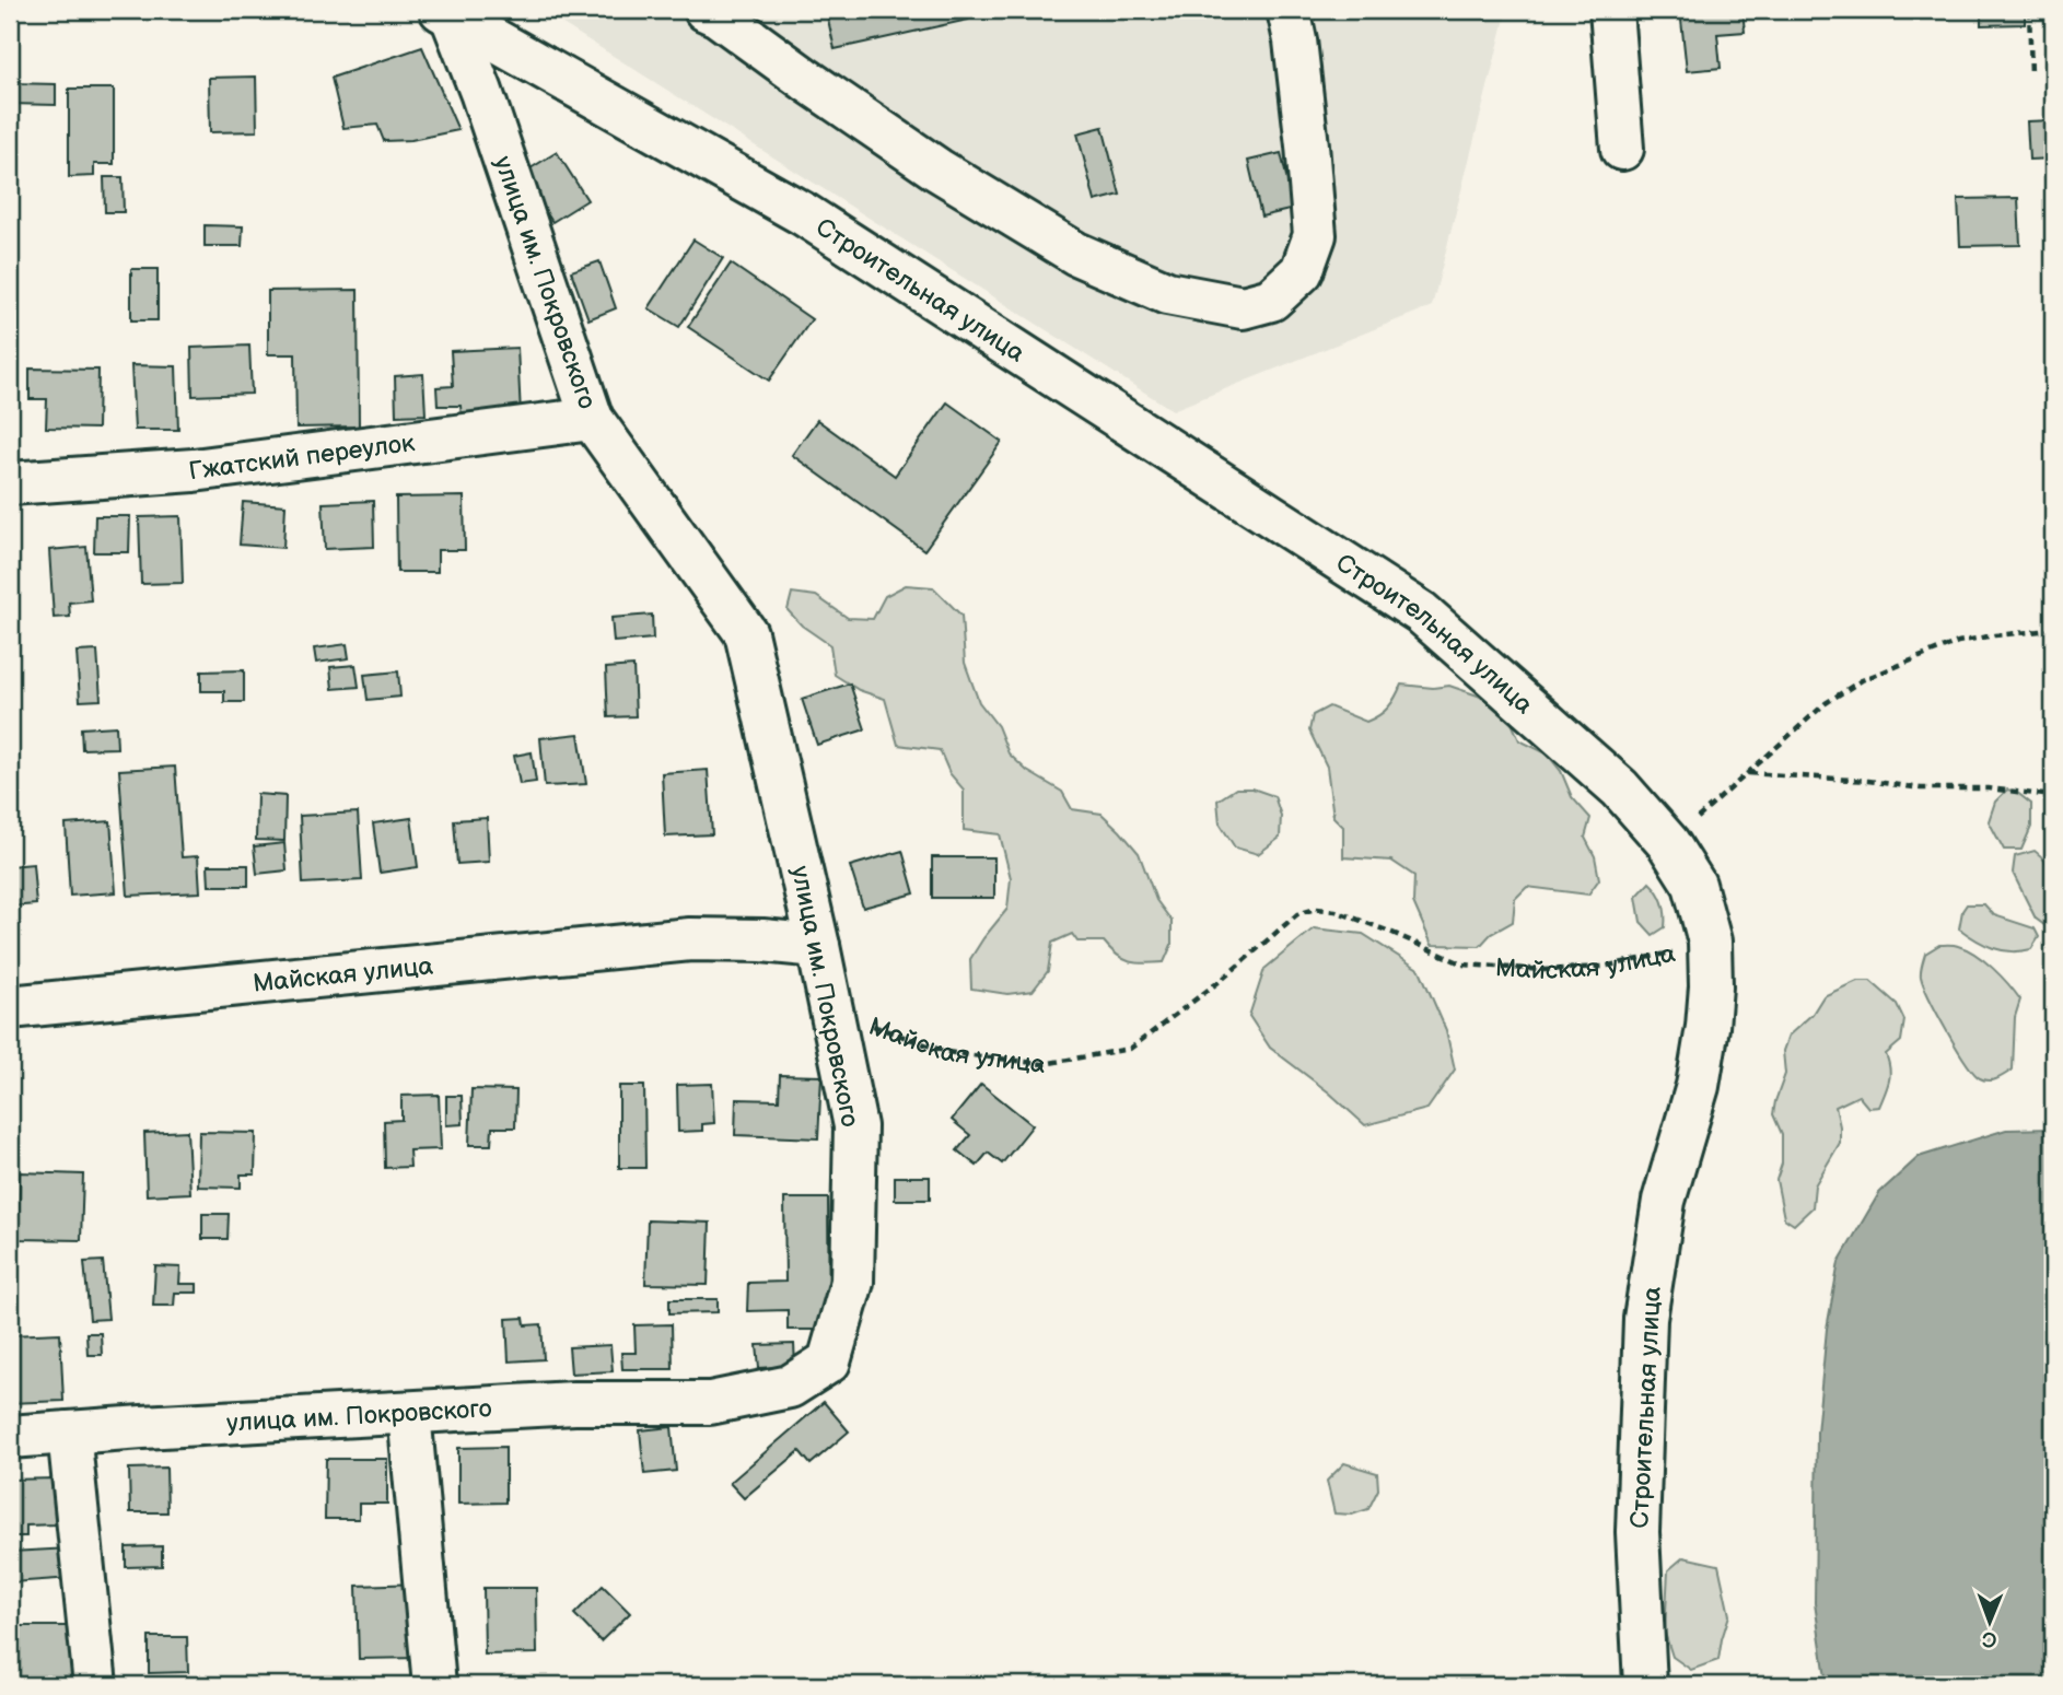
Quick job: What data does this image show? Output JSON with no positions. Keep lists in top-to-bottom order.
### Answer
{
  "streets": {
    "street": [
      "улица им. Покровского",
      "Строительная улица",
      "Гжатский переулок",
      "Майская улица"
    ]
  },
  "crossings": [
    ["улица им. Покровского", "Строительная улица"],
    ["улица им. Покровского", "Гжатский переулок"],
    ["улица им. Покровского", "Майская улица"],
    ["Строительная улица", "Майская улица"]
  ],
  "north": "bottom"
}
